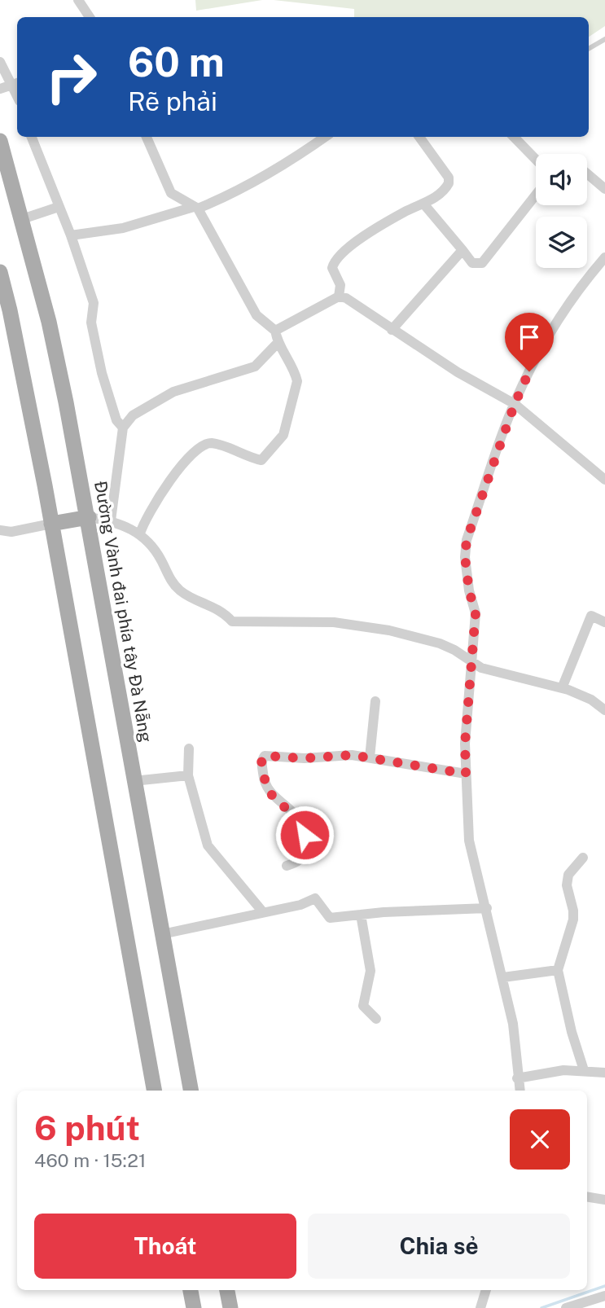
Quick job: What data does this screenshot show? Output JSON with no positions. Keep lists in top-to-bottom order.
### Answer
{
  "streets": {
    "main road": ["Đường Vành đai phía tây Đà Nẵng"]
  },
  "page": {
    "turn": ["60 m", "Rẽ phải"],
    "heading": ["6 phút", "460 m · 15:21"],
    "buttons": ["Thoát", "Chia sẻ"]
  }
}
